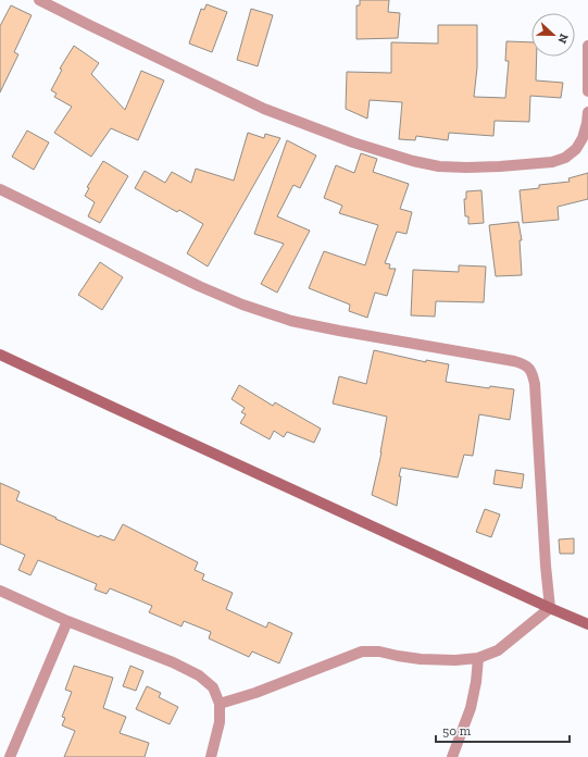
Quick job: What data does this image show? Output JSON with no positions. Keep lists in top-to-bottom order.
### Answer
{
  "scale_bar": "50 m",
  "north": "right"
}
